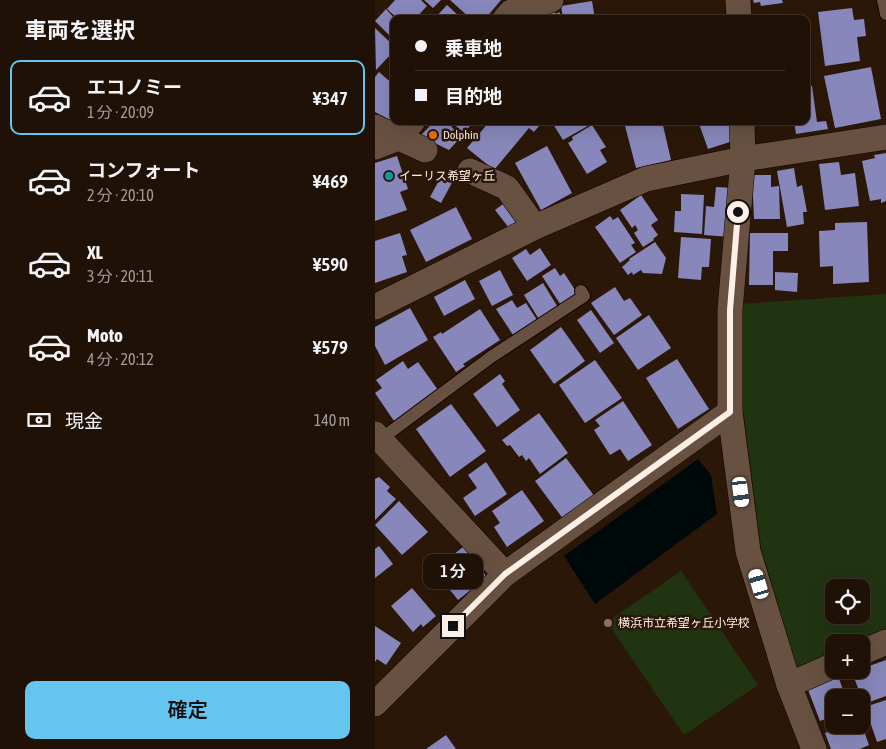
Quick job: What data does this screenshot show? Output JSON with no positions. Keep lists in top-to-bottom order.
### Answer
{
  "places": ["Dolphin", "イーリス希望ヶ丘", "横浜市立希望ヶ丘小学校"],
  "page": {
    "heading": "車両を選択",
    "banner": ["乗車地", "目的地"],
    "list": [
      {
        "name": "エコノミー",
        "note": "1 分 · 20:09",
        "value": "¥347"
      },
      {
        "name": "コンフォート",
        "note": "2 分 · 20:10",
        "value": "¥469"
      },
      {
        "name": "XL",
        "note": "3 分 · 20:11",
        "value": "¥590"
      },
      {
        "name": "Moto",
        "note": "4 分 · 20:12",
        "value": "¥579"
      }
    ],
    "pay": ["現金", "140 m"],
    "bubble": "1 分",
    "map_buttons": ["+", "−"],
    "buttons": "確定"
  }
}
